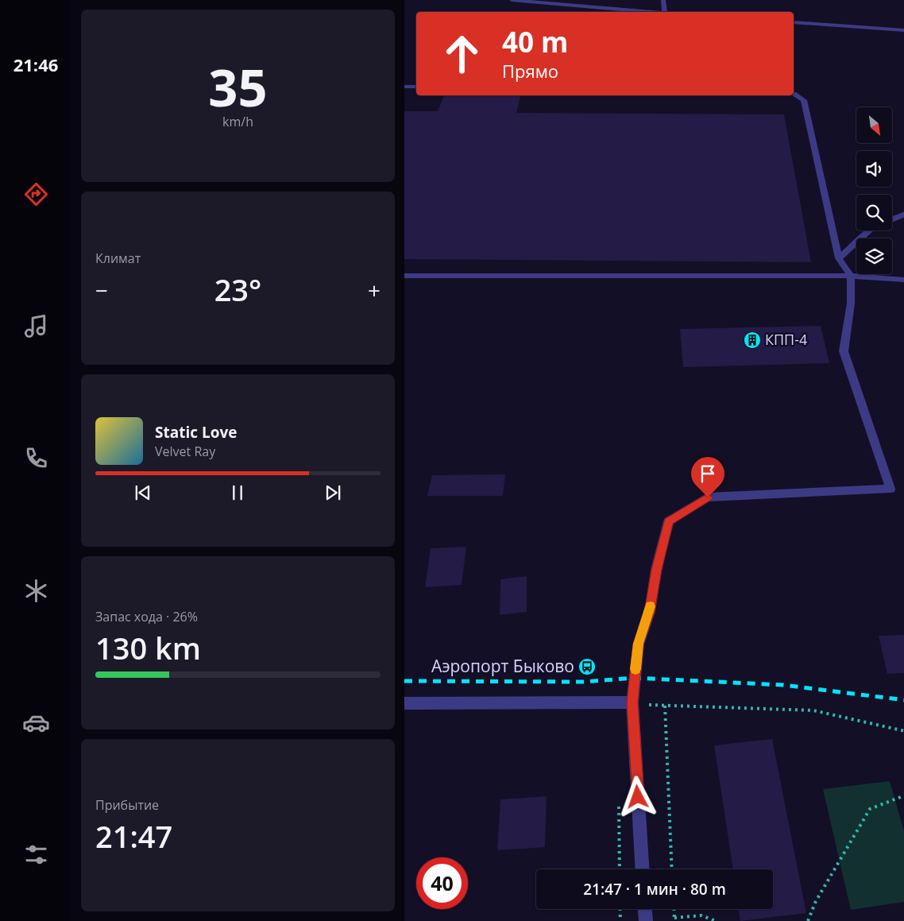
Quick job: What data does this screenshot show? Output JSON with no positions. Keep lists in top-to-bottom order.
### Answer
{
  "places": {
    "building": ["КПП-4"],
    "bus stop": ["Аэропорт Быково"]
  },
  "north": "bottom right",
  "page": {
    "tabs": "21:46",
    "tile": [
      ["35", "km/h"],
      "Климат",
      ["Запас хода · 26%", "130 km"],
      ["Прибытие", "21:47"]
    ],
    "turn": ["40 m", "Прямо"],
    "heat": ["−", "23°", "+"],
    "song": ["Static Love", "Velvet Ray"],
    "limit": "40",
    "trip": "21:47 · 1 мин · 80 m"
  }
}
